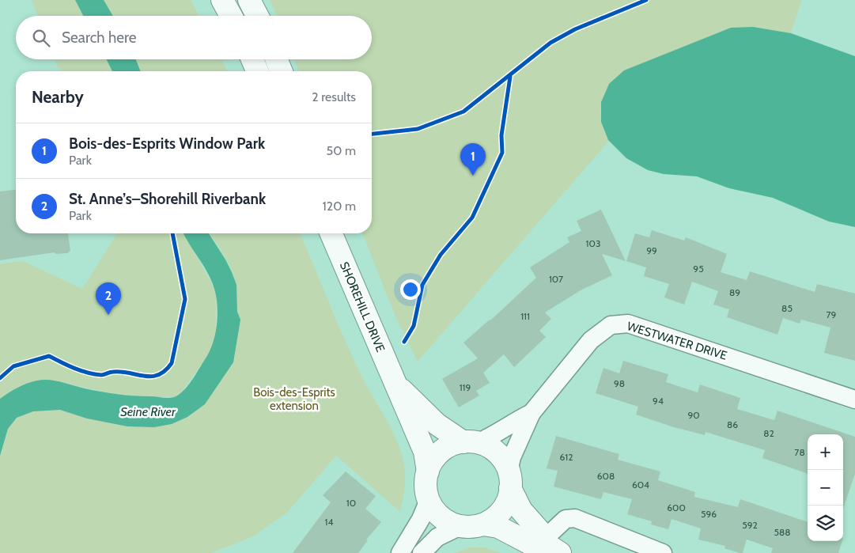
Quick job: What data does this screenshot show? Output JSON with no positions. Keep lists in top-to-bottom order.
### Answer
{
  "streets": {
    "street": ["SHOREHILL DRIVE", "WESTWATER DRIVE"]
  },
  "crossings": [
    ["SHOREHILL DRIVE", "WESTWATER DRIVE"]
  ],
  "water": ["Seine River"],
  "parks": ["Bois-des-Esprits extension"],
  "house_numbers": [
    "103",
    "99",
    "95",
    "107",
    "89",
    "85",
    "79",
    "111",
    "98",
    "119",
    "94",
    "90",
    "86",
    "82",
    "78",
    "612",
    "608",
    "604",
    "10",
    "600",
    "596",
    "14",
    "592",
    "588"
  ],
  "page": {
    "search": "Search here",
    "heading": ["Nearby", "2 results"],
    "list": [
      {
        "mark": "1",
        "name": "Bois-des-Esprits Window Park",
        "note": "Park",
        "value": "50 m"
      },
      {
        "mark": "2",
        "name": "St. Anne’s–Shorehill Riverbank",
        "note": "Park",
        "value": "120 m"
      }
    ],
    "pins": ["1", "2"],
    "map_buttons": ["+", "−"]
  }
}
